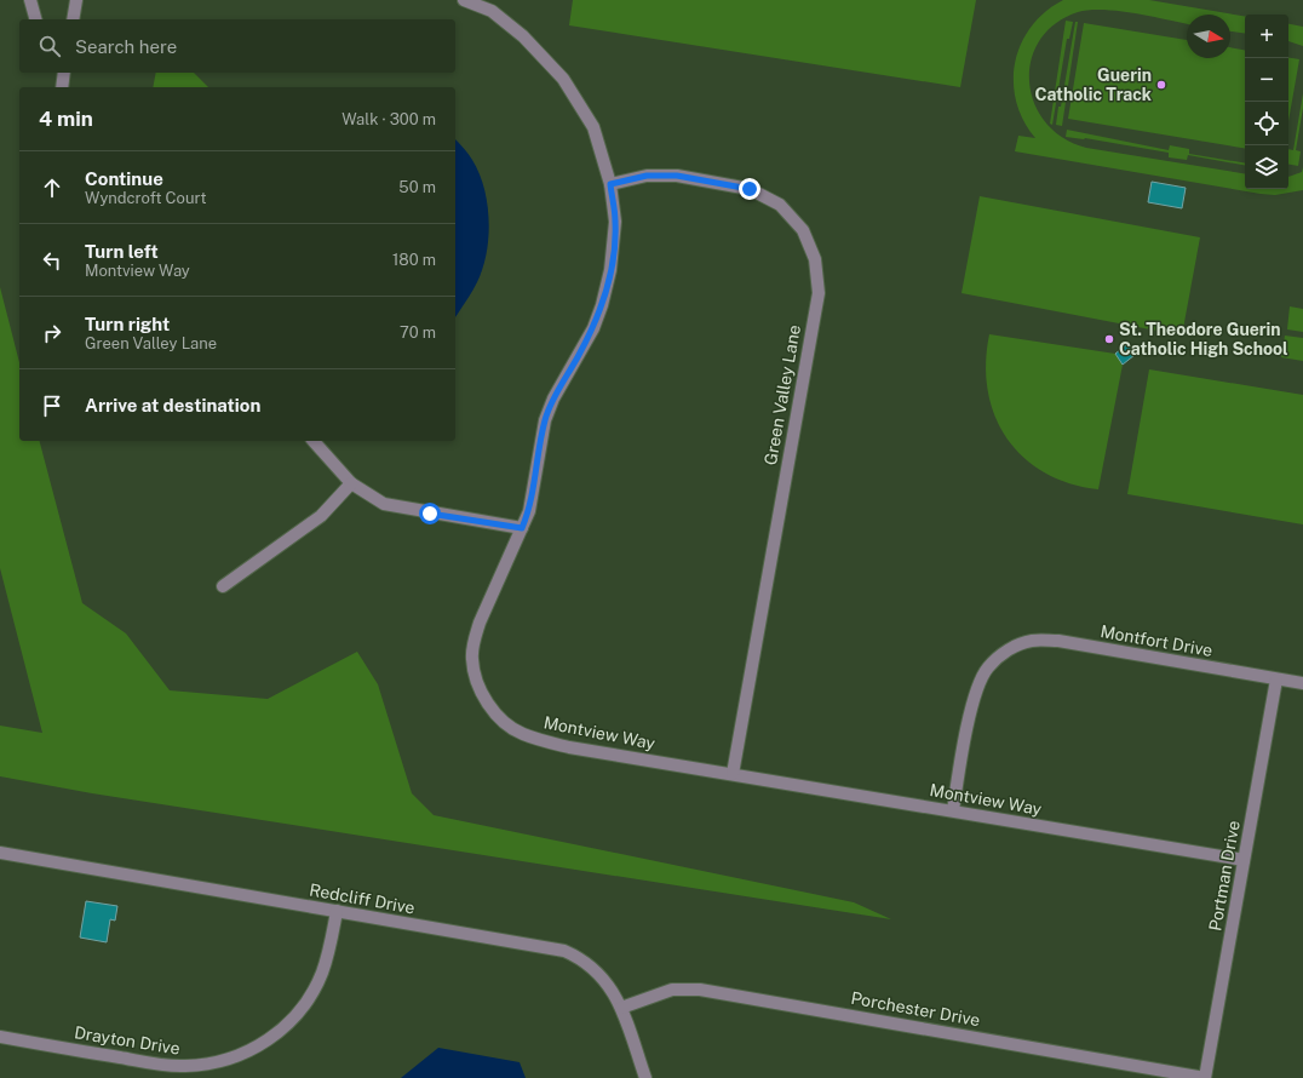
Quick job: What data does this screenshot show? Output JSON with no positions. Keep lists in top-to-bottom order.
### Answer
{
  "streets": {
    "street": [
      "Green Valley Lane",
      "Montfort Drive",
      "Montview Way",
      "Portman Drive",
      "Redcliff Drive",
      "Porchester Drive",
      "Drayton Drive"
    ]
  },
  "crossings": [
    ["Green Valley Lane", "Montview Way"],
    ["Montfort Drive", "Montview Way"],
    ["Montfort Drive", "Portman Drive"],
    ["Montview Way", "Portman Drive"],
    ["Portman Drive", "Porchester Drive"],
    ["Redcliff Drive", "Porchester Drive"],
    ["Redcliff Drive", "Drayton Drive"]
  ],
  "places": ["Guerin Catholic Track", "St. Theodore Guerin Catholic High School"],
  "north": "right",
  "page": {
    "map_buttons": ["+", "−"],
    "search": "Search here",
    "heading": ["4 min", "Walk · 300 m"],
    "list": [
      ["Continue", "Wyndcroft Court", "50 m"],
      ["Turn left", "Montview Way", "180 m"],
      ["Turn right", "Green Valley Lane", "70 m"],
      "Arrive at destination"
    ]
  }
}
